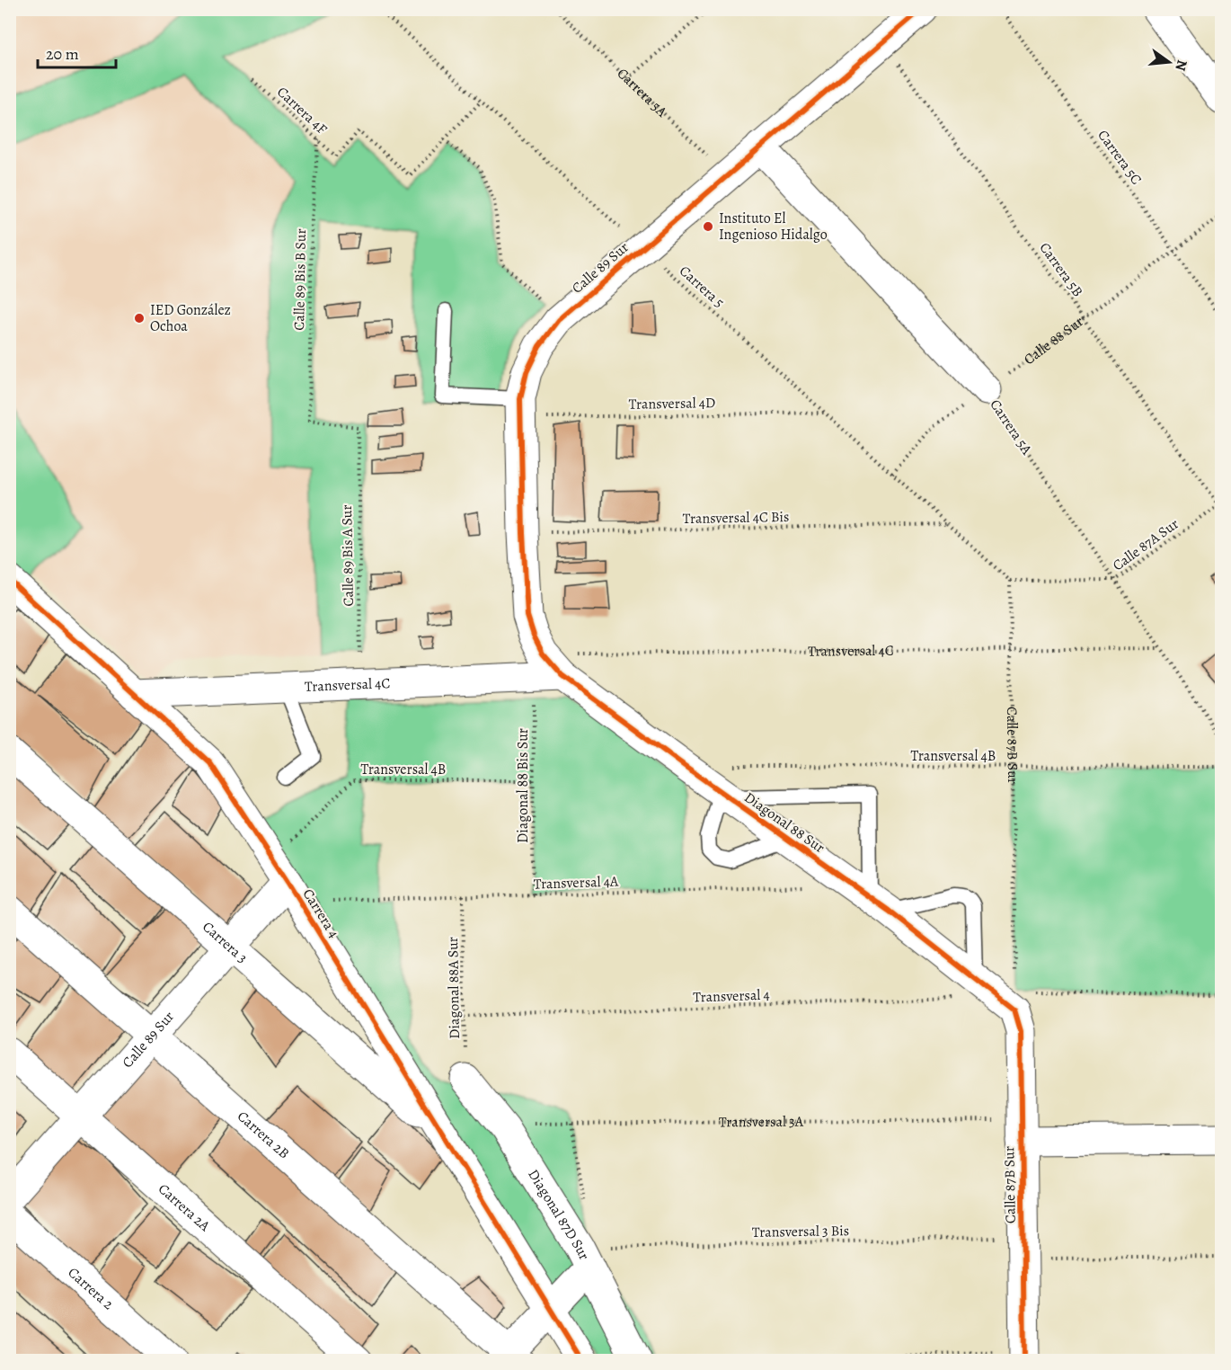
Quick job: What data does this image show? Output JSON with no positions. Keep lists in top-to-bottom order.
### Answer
{
  "streets": {
    "street": [
      "Carrera 5A",
      "Calle 89 Sur",
      "Transversal 4C",
      "Calle 87B Sur",
      "Diagonal 88 Sur",
      "Carrera 4",
      "Carrera 3",
      "Carrera 2B",
      "Carrera 2A",
      "Diagonal 87D Sur",
      "Carrera 2"
    ],
    "path": [
      "Carrera 4F",
      "Carrera 5C",
      "Carrera 5B",
      "Calle 89 Bis B Sur",
      "Carrera 5",
      "Calle 88 Sur",
      "Transversal 4D",
      "Transversal 4C Bis",
      "Calle 87A Sur",
      "Calle 89 Bis A Sur",
      "Transversal 4B",
      "Diagonal 88 Bis Sur",
      "Transversal 4A",
      "Diagonal 88A Sur",
      "Transversal 4",
      "Transversal 3A",
      "Transversal 3 Bis"
    ]
  },
  "crossings": [
    ["Carrera 5A", "Calle 89 Sur"],
    ["Carrera 5A", "Calle 88 Sur"],
    ["Carrera 5A", "Calle 87A Sur"],
    ["Carrera 5A", "Transversal 4C"],
    ["Carrera 4F", "Calle 89 Bis B Sur"],
    ["Carrera 5C", "Calle 88 Sur"],
    ["Calle 89 Sur", "Carrera 5B"],
    ["Calle 89 Sur", "Carrera 5"],
    ["Calle 89 Sur", "Transversal 4D"],
    ["Calle 89 Sur", "Transversal 4C Bis"],
    ["Calle 89 Sur", "Transversal 4C"],
    ["Calle 89 Sur", "Transversal 4B"],
    ["Calle 89 Sur", "Diagonal 88 Bis Sur"],
    ["Calle 89 Sur", "Diagonal 88 Sur"],
    ["Calle 89 Sur", "Transversal 4A"],
    ["Calle 89 Sur", "Carrera 4"],
    ["Calle 89 Sur", "Carrera 3"],
    ["Calle 89 Sur", "Carrera 2B"],
    ["Calle 89 Sur", "Carrera 2A"],
    ["Carrera 5B", "Calle 88 Sur"],
    ["Carrera 5B", "Calle 87A Sur"],
    ["Calle 89 Bis B Sur", "Calle 89 Bis A Sur"],
    ["Carrera 5", "Calle 88 Sur"],
    ["Carrera 5", "Transversal 4D"],
    ["Carrera 5", "Transversal 4C Bis"],
    ["Carrera 5", "Calle 87A Sur"],
    ["Carrera 5", "Calle 87B Sur"],
    ["Calle 87A Sur", "Calle 87B Sur"],
    ["Calle 89 Bis A Sur", "Transversal 4C"],
    ["Transversal 4C", "Calle 87B Sur"],
    ["Transversal 4C", "Diagonal 88 Bis Sur"],
    ["Transversal 4C", "Diagonal 88 Sur"],
    ["Transversal 4C", "Carrera 4"],
    ["Calle 87B Sur", "Transversal 4B"],
    ["Calle 87B Sur", "Diagonal 88 Sur"],
    ["Calle 87B Sur", "Transversal 3A"],
    ["Calle 87B Sur", "Transversal 3 Bis"],
    ["Transversal 4B", "Diagonal 88 Bis Sur"],
    ["Transversal 4B", "Diagonal 88 Sur"],
    ["Transversal 4B", "Transversal 4A"],
    ["Transversal 4B", "Carrera 4"],
    ["Diagonal 88 Bis Sur", "Diagonal 88 Sur"],
    ["Diagonal 88 Bis Sur", "Transversal 4A"],
    ["Diagonal 88 Sur", "Transversal 4"],
    ["Transversal 4A", "Carrera 4"],
    ["Transversal 4A", "Diagonal 88A Sur"],
    ["Carrera 4", "Carrera 3"],
    ["Diagonal 88A Sur", "Transversal 4"],
    ["Diagonal 88A Sur", "Diagonal 87D Sur"],
    ["Transversal 3A", "Diagonal 87D Sur"],
    ["Diagonal 87D Sur", "Transversal 3 Bis"]
  ],
  "places": ["Instituto El Ingenioso Hidalgo", "IED González Ochoa"],
  "scale_bar": "20 m",
  "north": "right"
}
